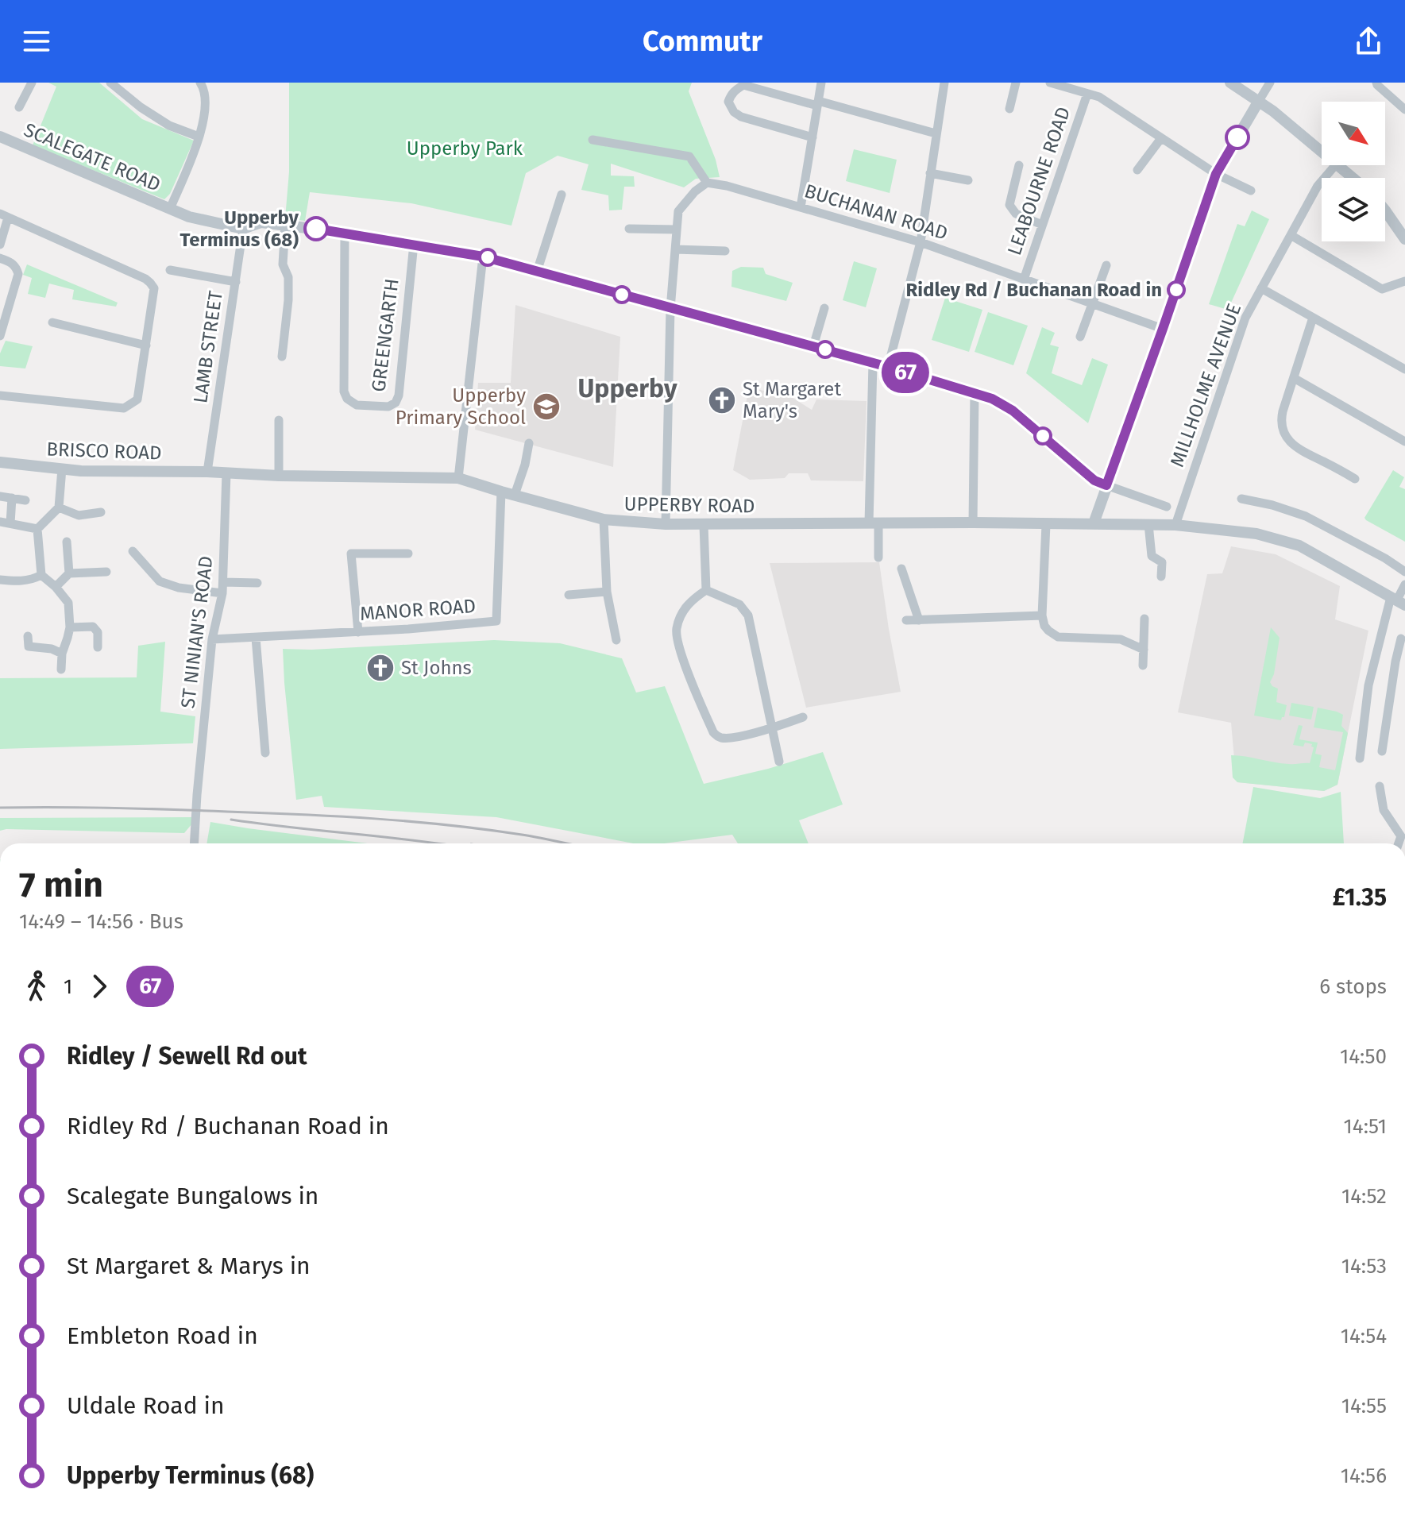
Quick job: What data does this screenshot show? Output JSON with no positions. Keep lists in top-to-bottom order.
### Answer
{
  "streets": {
    "street": [
      "SCALEGATE ROAD",
      "LEABOURNE ROAD",
      "BUCHANAN ROAD",
      "GREENGARTH",
      "LAMB STREET",
      "MILLHOLME AVENUE",
      "BRISCO ROAD",
      "UPPERBY ROAD",
      "MANOR ROAD",
      "ST NINIAN'S ROAD"
    ]
  },
  "crossings": [
    ["SCALEGATE ROAD", "GREENGARTH"],
    ["SCALEGATE ROAD", "LAMB STREET"],
    ["LEABOURNE ROAD", "BUCHANAN ROAD"],
    ["LAMB STREET", "BRISCO ROAD"],
    ["LAMB STREET", "UPPERBY ROAD"],
    ["MILLHOLME AVENUE", "UPPERBY ROAD"],
    ["BRISCO ROAD", "UPPERBY ROAD"],
    ["UPPERBY ROAD", "MANOR ROAD"],
    ["UPPERBY ROAD", "ST NINIAN'S ROAD"],
    ["MANOR ROAD", "ST NINIAN'S ROAD"]
  ],
  "districts": ["Upperby"],
  "parks": ["Upperby Park"],
  "places": {
    "other": ["Upperby Terminus (68)", "Ridley Rd / Buchanan Road in"],
    "church": ["St Margaret Mary's", "St Johns"],
    "school or university": ["Upperby Primary School"]
  },
  "lines": ["bus line 67"],
  "north": "bottom right",
  "page": {
    "header": "Commutr",
    "on_map": "67",
    "heading": ["7 min", "14:49 – 14:56 · Bus", "£1.35"],
    "legs": ["1", "67", "6 stops"],
    "list": [
      {
        "name": "Ridley / Sewell Rd out",
        "value": "14:50"
      },
      {
        "name": "Ridley Rd / Buchanan Road in",
        "value": "14:51"
      },
      {
        "name": "Scalegate Bungalows in",
        "value": "14:52"
      },
      {
        "name": "St Margaret & Marys in",
        "value": "14:53"
      },
      {
        "name": "Embleton Road in",
        "value": "14:54"
      },
      {
        "name": "Uldale Road in",
        "value": "14:55"
      },
      {
        "name": "Upperby Terminus (68)",
        "value": "14:56"
      }
    ]
  }
}
